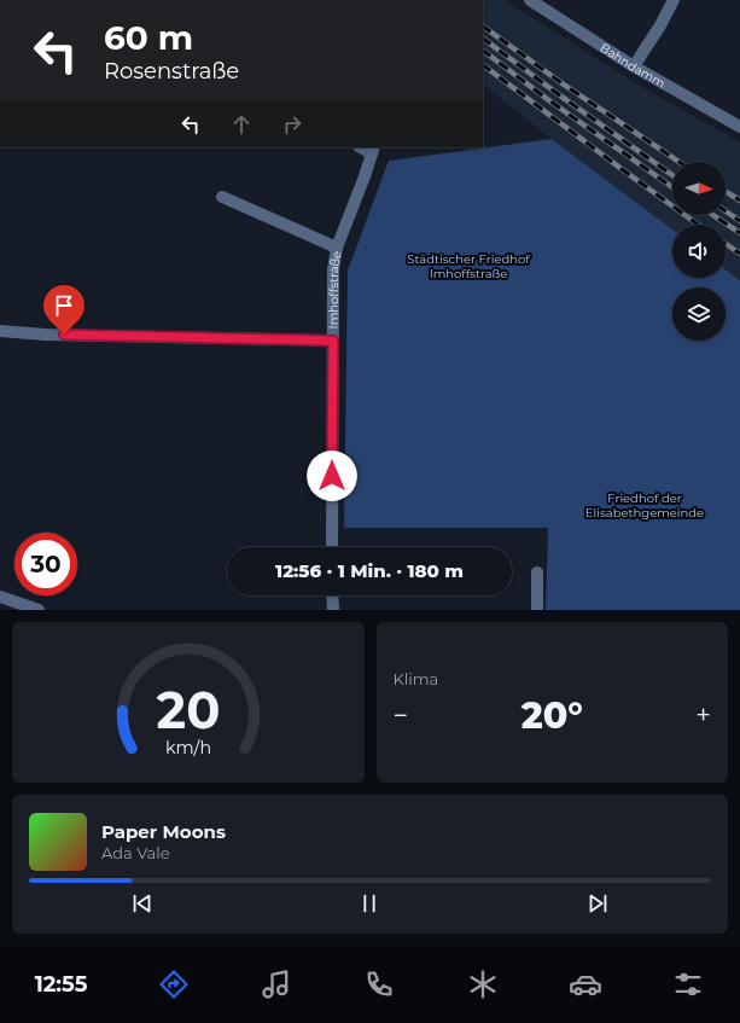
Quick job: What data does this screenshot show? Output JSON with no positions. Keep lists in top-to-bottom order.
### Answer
{
  "streets": {
    "street": ["Bahndamm", "Imhoffstraße"]
  },
  "parks": ["Städtischer Friedhof Imhoffstraße", "Friedhof der Elisabethgemeinde"],
  "north": "right",
  "page": {
    "turn": ["60 m", "Rosenstraße"],
    "limit": "30",
    "trip": "12:56 · 1 Min. · 180 m",
    "tile": "Klima",
    "heat": ["−", "20°", "+"],
    "song": ["Paper Moons", "Ada Vale"],
    "tabs": "12:55",
    "gauge": ["20", "km/h"]
  }
}
